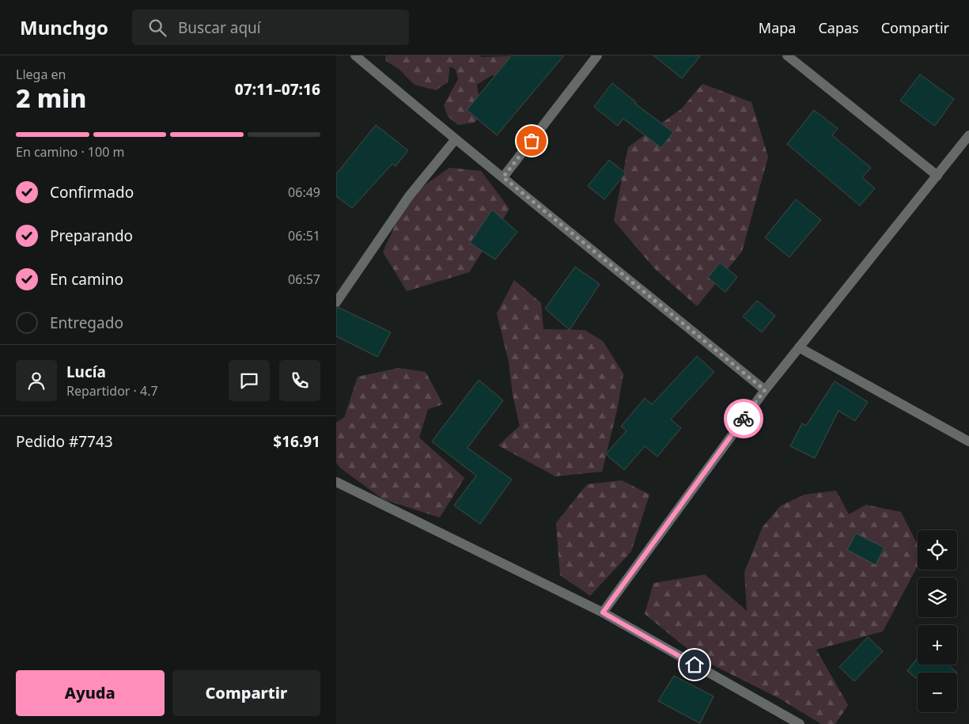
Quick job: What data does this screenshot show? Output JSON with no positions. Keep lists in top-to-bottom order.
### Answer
{
  "page": {
    "header": "Munchgo",
    "search": "Buscar aquí",
    "nav": ["Mapa", "Capas", "Compartir"],
    "heading": ["2 min", "Llega en", "07:11–07:16"],
    "panel": [
      "Lucía",
      "Repartidor · 4.7",
      "Pedido #7743",
      "$16.91"
    ],
    "bar": "En camino · 100 m",
    "list": [
      ["Confirmado", "06:49"],
      ["Preparando", "06:51"],
      ["En camino", "06:57"],
      "Entregado"
    ],
    "map_buttons": ["+", "−"],
    "buttons": ["Ayuda", "Compartir"]
  }
}
